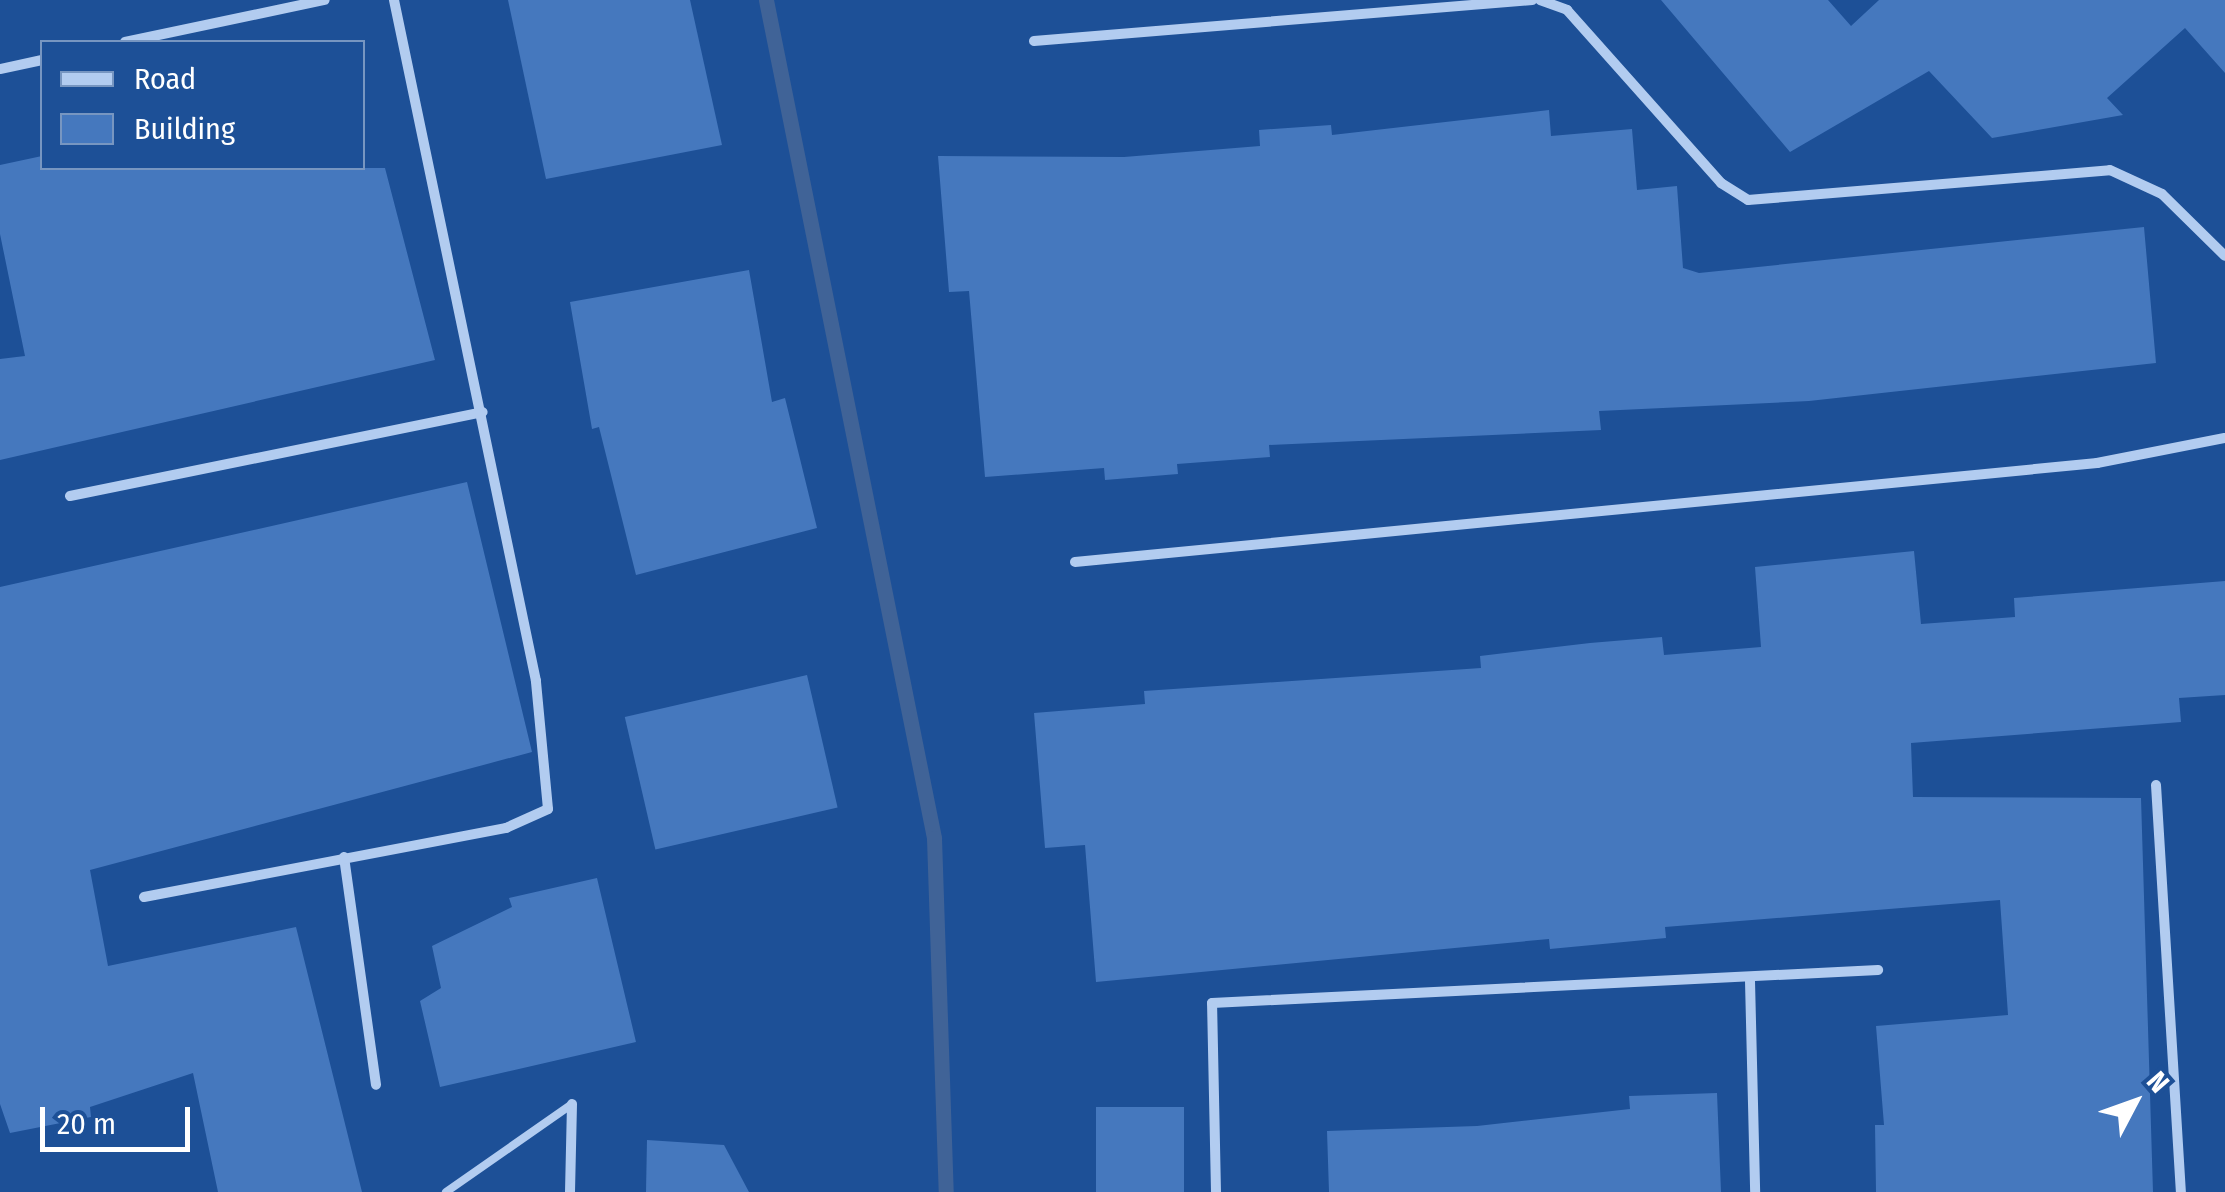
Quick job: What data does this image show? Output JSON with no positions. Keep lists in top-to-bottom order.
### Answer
{
  "legend": ["Road", "Building"],
  "scale_bar": "20 m",
  "north": "top right"
}
